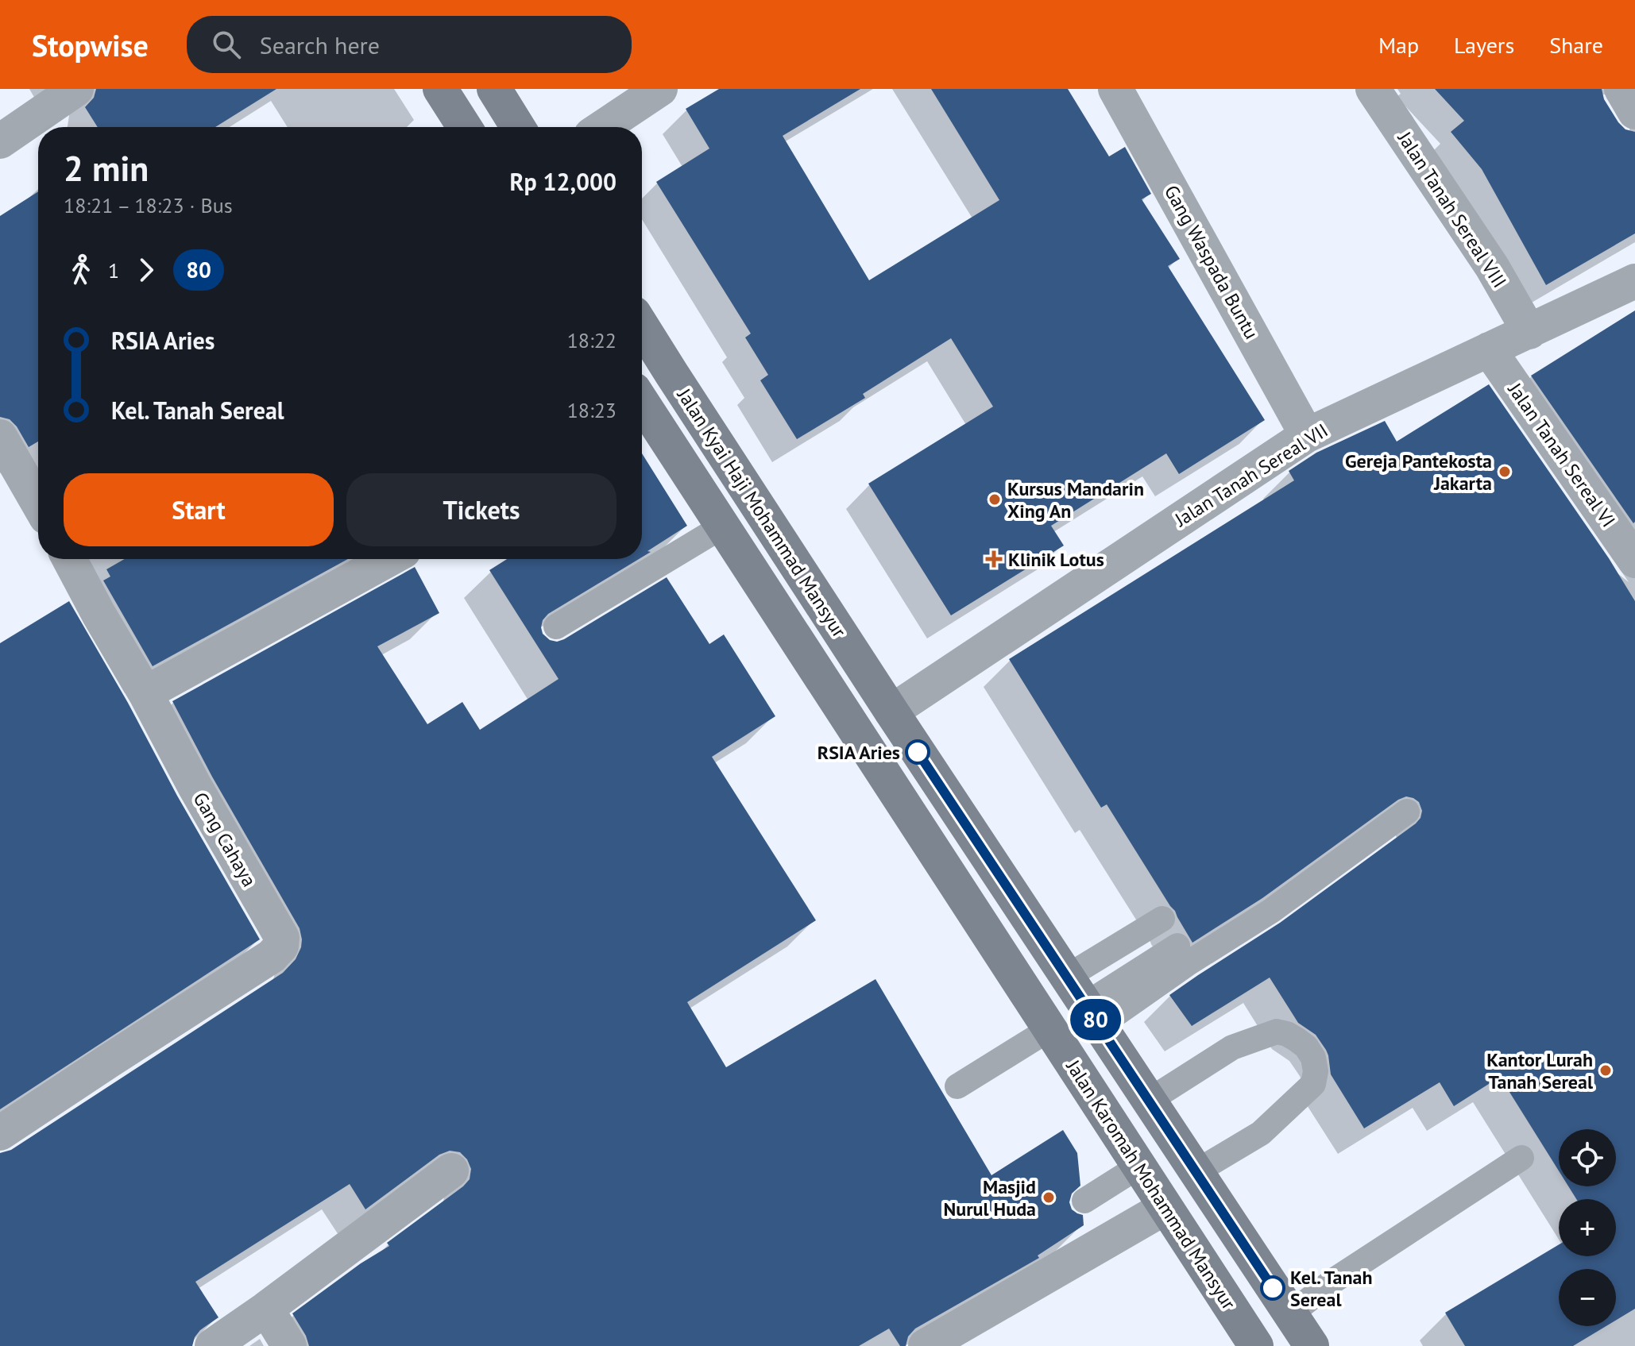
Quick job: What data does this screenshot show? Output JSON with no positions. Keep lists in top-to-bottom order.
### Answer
{
  "streets": {
    "main road": ["Jalan Kyai Haji Mohammad Mansyur", "Jalan Karomah Mohammad Mansyur"],
    "street": [
      "Jalan Tanah Sereal VIII",
      "Gang Waspada Buntu",
      "Jalan Tanah Sereal VI",
      "Jalan Tanah Sereal VII",
      "Gang Cahaya"
    ]
  },
  "crossings": [
    ["Jalan Tanah Sereal VIII", "Jalan Tanah Sereal VII"],
    ["Gang Waspada Buntu", "Jalan Tanah Sereal VII"],
    ["Jalan Tanah Sereal VI", "Jalan Tanah Sereal VII"],
    ["Jalan Tanah Sereal VII", "Jalan Kyai Haji Mohammad Mansyur"]
  ],
  "places": {
    "other": [
      "Gereja Pantekosta Jakarta",
      "Kursus Mandarin Xing An",
      "RSIA Aries",
      "Kantor Lurah Tanah Sereal",
      "Masjid Nurul Huda",
      "Kel. Tanah Sereal"
    ],
    "health": ["Klinik Lotus"]
  },
  "lines": ["bus line 80"],
  "page": {
    "header": "Stopwise",
    "search": "Search here",
    "nav": ["Map", "Layers", "Share"],
    "on_map": "80",
    "heading": ["2 min", "18:21 – 18:23 · Bus", "Rp 12,000"],
    "legs": ["1", "80"],
    "list": [
      {
        "name": "RSIA Aries",
        "value": "18:22"
      },
      {
        "name": "Kel. Tanah Sereal",
        "value": "18:23"
      }
    ],
    "buttons": ["Start", "Tickets"],
    "map_buttons": ["+", "−"]
  }
}
